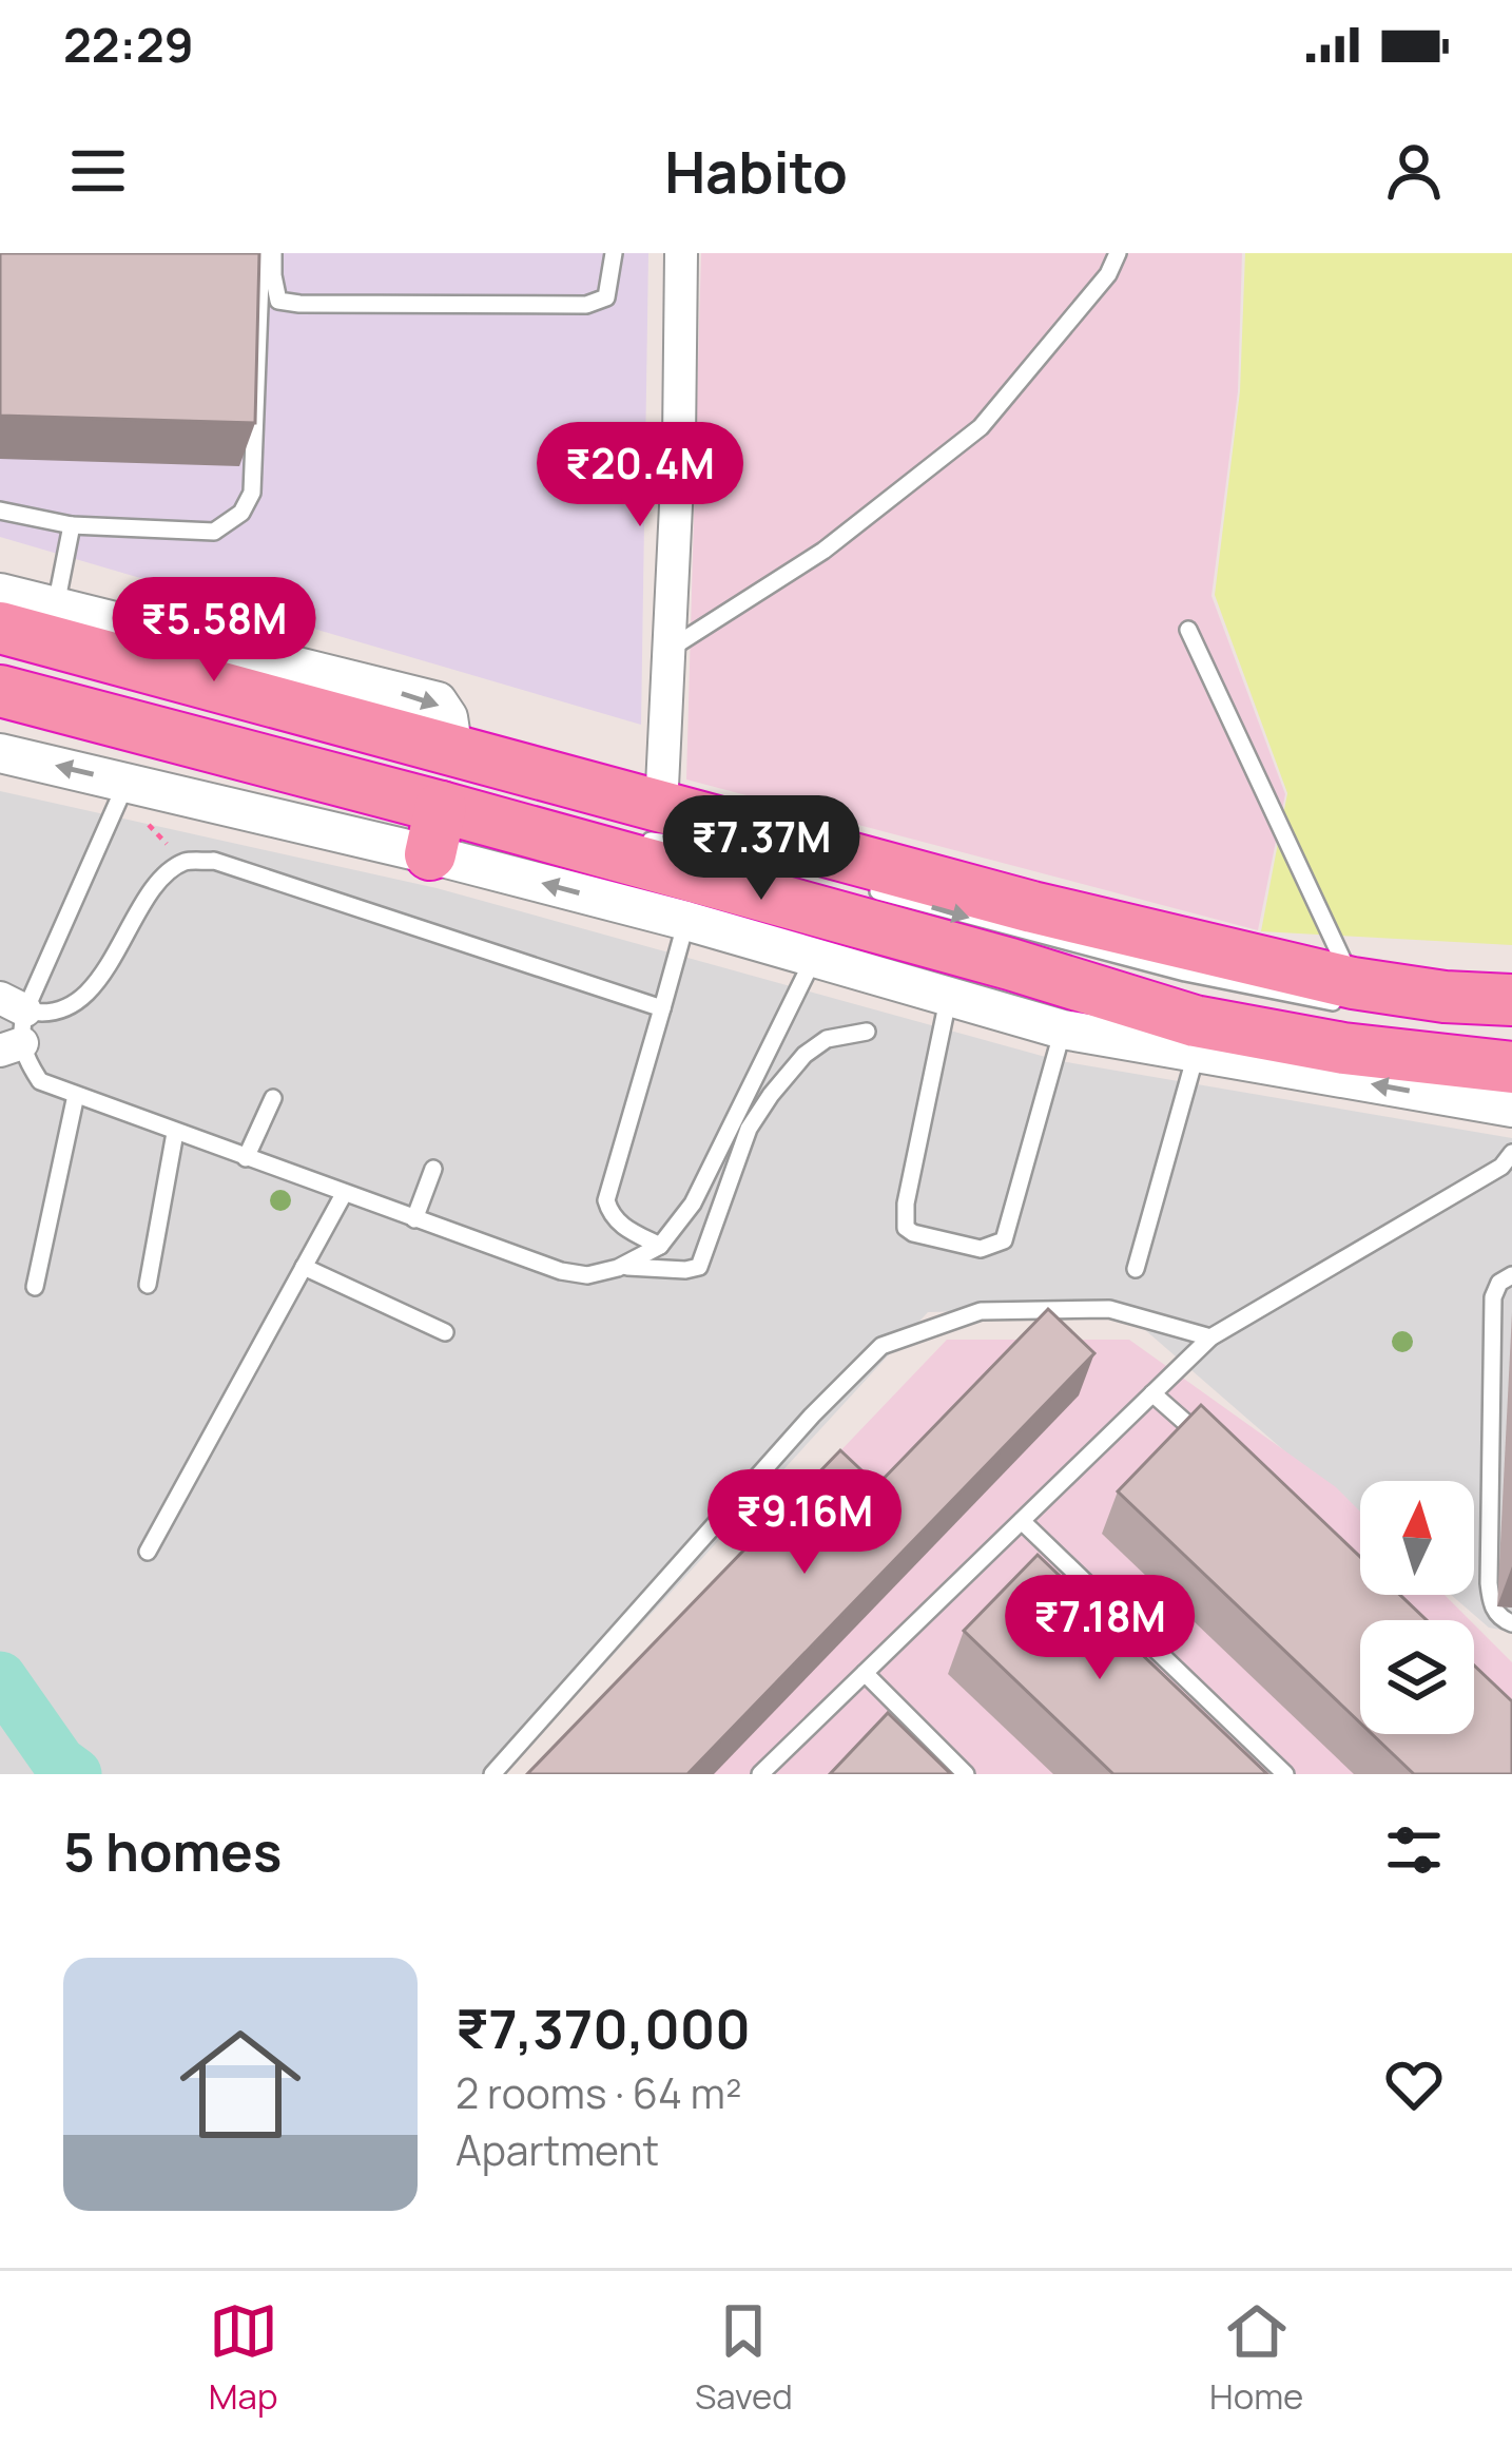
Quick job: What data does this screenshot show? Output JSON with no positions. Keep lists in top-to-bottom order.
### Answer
{
  "north": "top",
  "page": {
    "status": "22:29",
    "header": "Habito",
    "price": [
      "₹20.4M",
      "₹5.58M",
      "₹7.37M",
      "₹9.16M",
      "₹7.18M"
    ],
    "heading": "5 homes",
    "list": [
      {
        "name": "₹7,370,000",
        "note": "2 rooms · 64 m² · Apartment"
      }
    ],
    "tabs": ["Map", "Saved", "Home"]
  }
}
